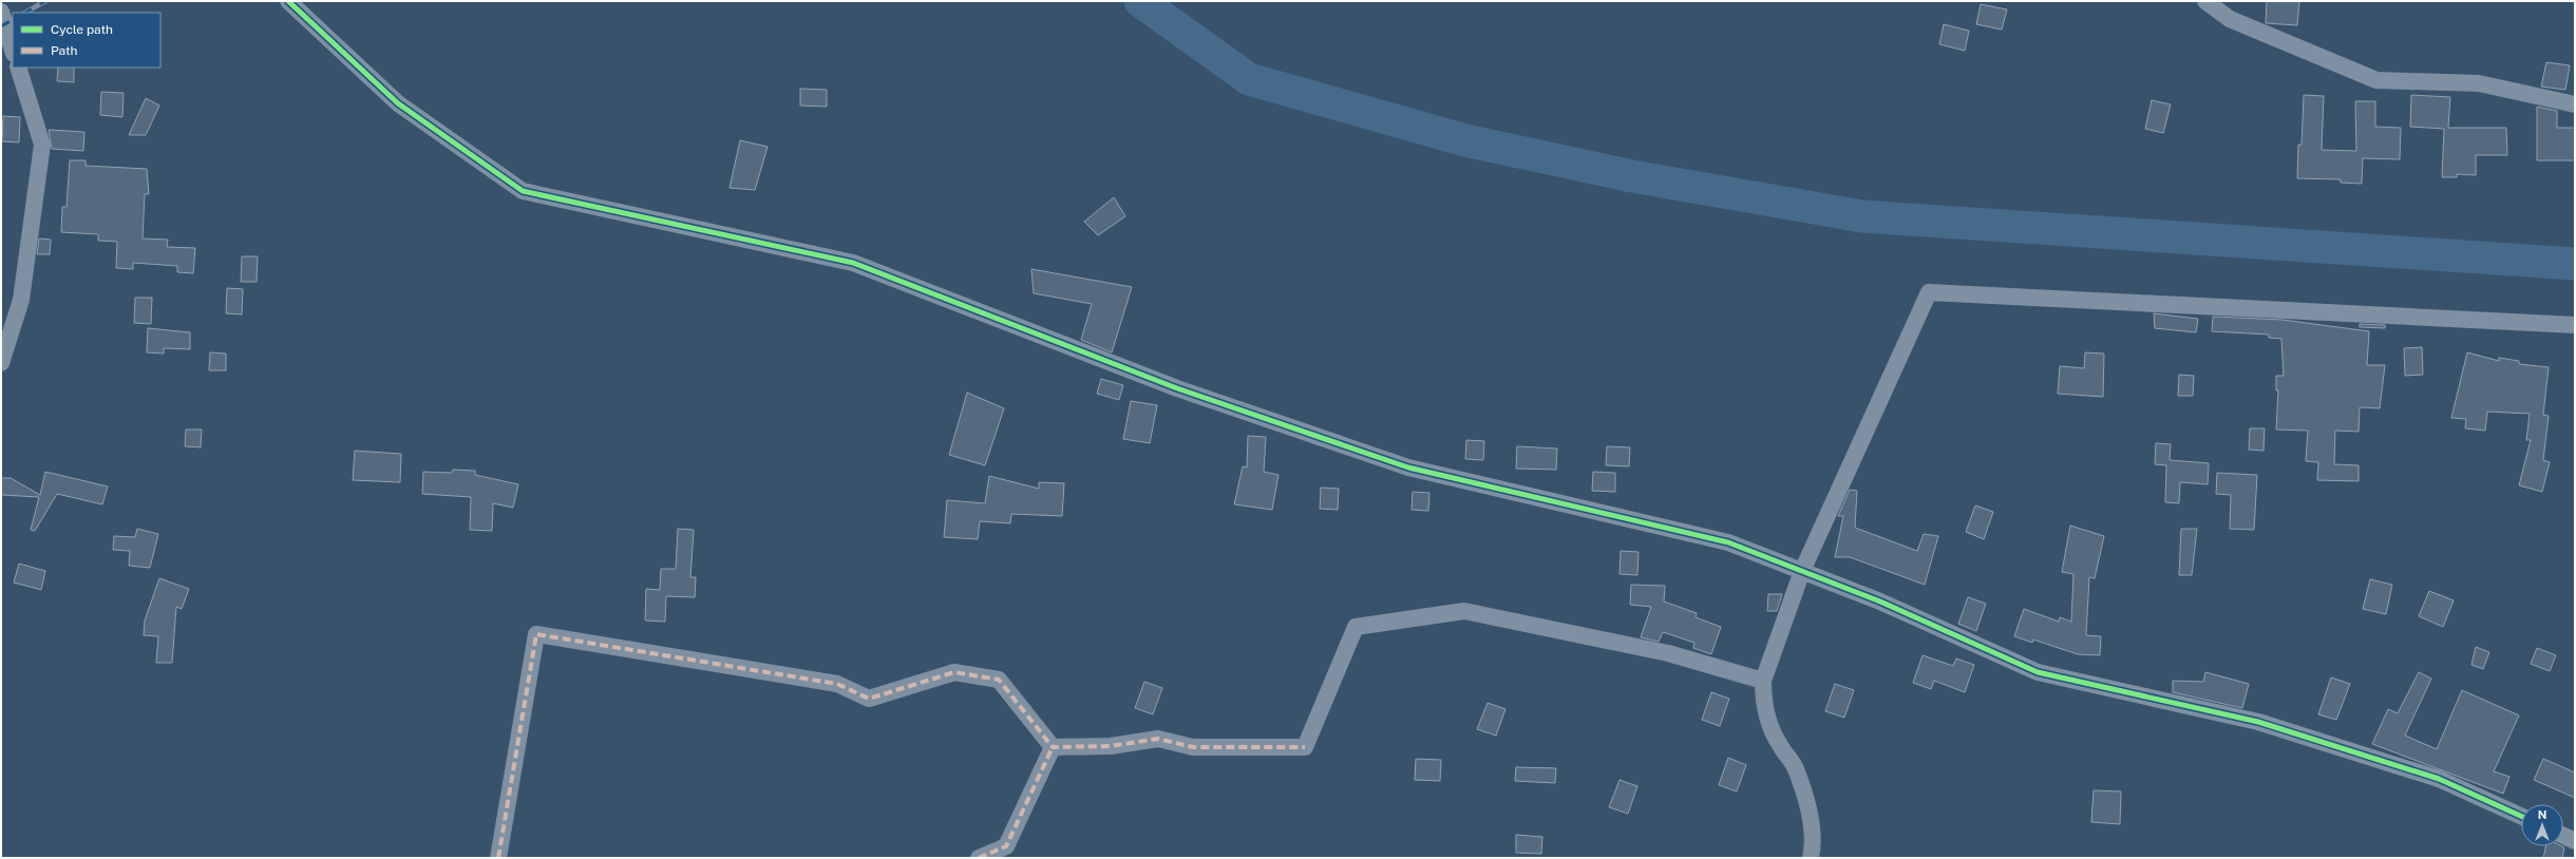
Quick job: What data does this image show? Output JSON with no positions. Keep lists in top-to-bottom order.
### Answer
{
  "legend": ["Cycle path", "Path"],
  "north": "top"
}
